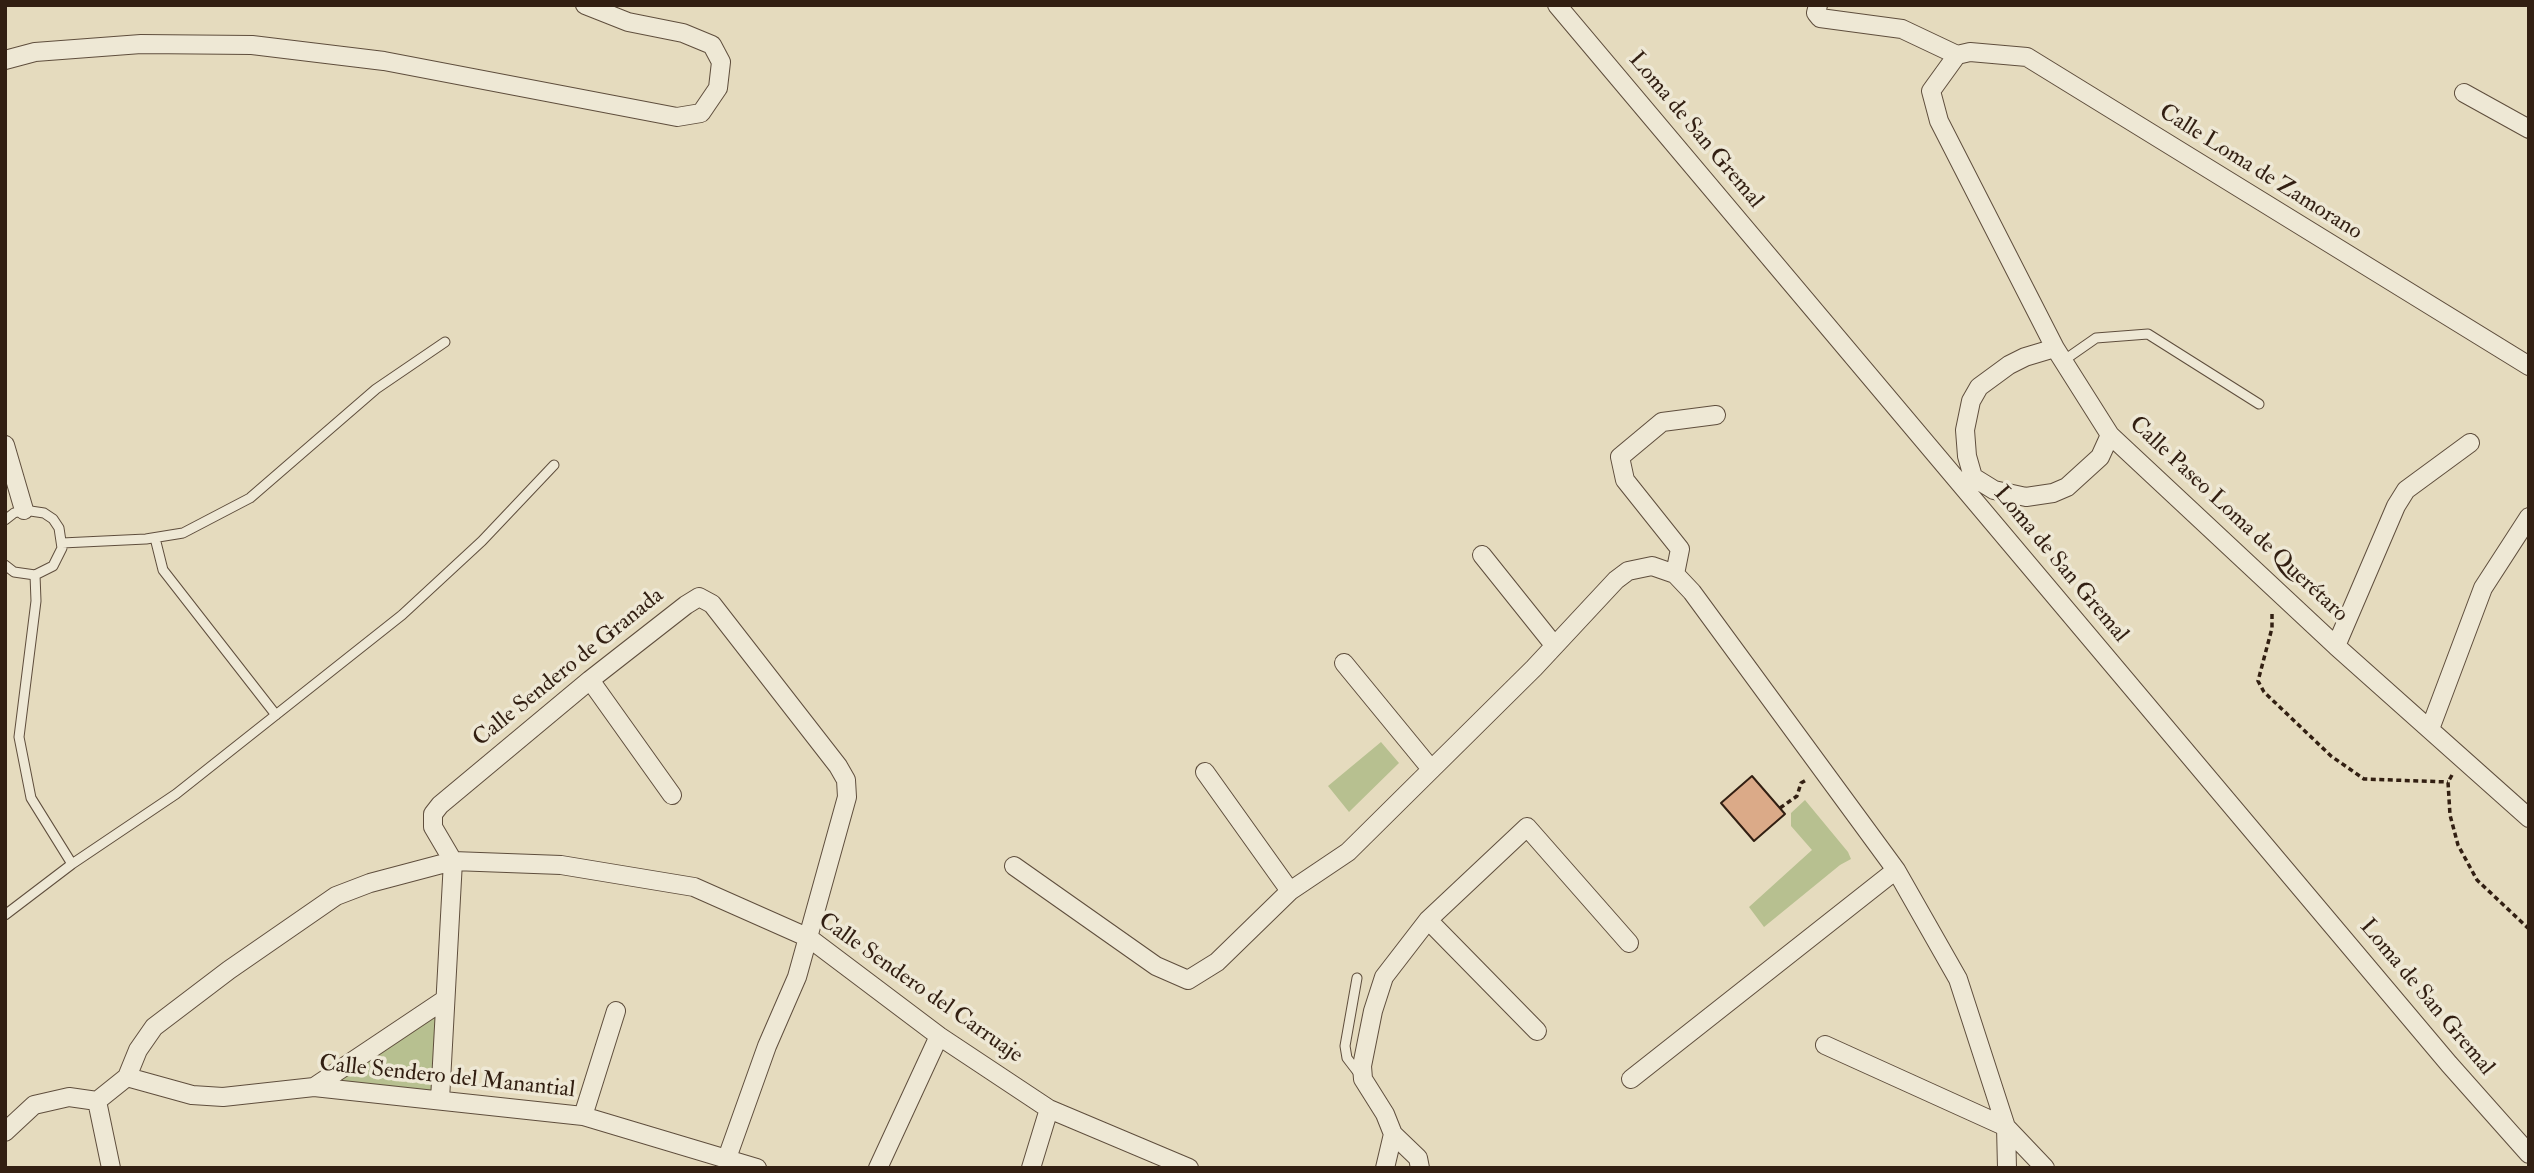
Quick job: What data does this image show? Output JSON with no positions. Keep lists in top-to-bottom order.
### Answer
{
  "streets": {
    "street": [
      "Loma de San Gremal",
      "Calle Loma de Zamorano",
      "Calle Paseo Loma de Querétaro",
      "Calle Sendero de Granada",
      "Calle Sendero del Carruaje",
      "Calle Sendero del Manantial"
    ]
  },
  "crossings": [
    ["Loma de San Gremal", "Calle Paseo Loma de Querétaro"],
    ["Calle Loma de Zamorano", "Calle Paseo Loma de Querétaro"],
    ["Calle Sendero de Granada", "Calle Sendero del Carruaje"],
    ["Calle Sendero del Carruaje", "Calle Sendero del Manantial"]
  ]
}
